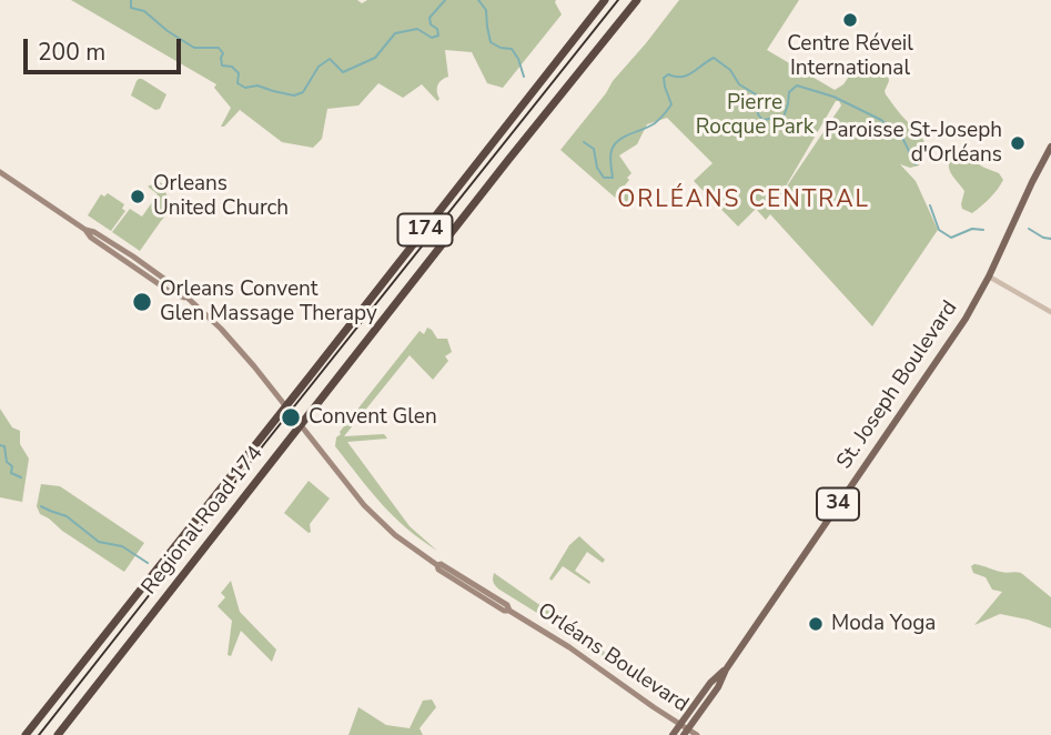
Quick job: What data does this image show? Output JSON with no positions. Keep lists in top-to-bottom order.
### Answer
{
  "streets": {
    "highway": ["174", "Regional Road 174"],
    "main road": ["St. Joseph Boulevard", "34", "Orléans Boulevard"]
  },
  "crossings": [
    ["St. Joseph Boulevard", "Orléans Boulevard"]
  ],
  "districts": ["ORLÉANS CENTRAL"],
  "parks": ["Pierre Rocque Park"],
  "places": [
    "Centre Réveil International",
    "Paroisse St-Joseph d'Orléans",
    "Orleans United Church",
    "Orleans Convent Glen Massage Therapy",
    "Convent Glen",
    "Moda Yoga"
  ],
  "scale_bar": "200 m"
}
